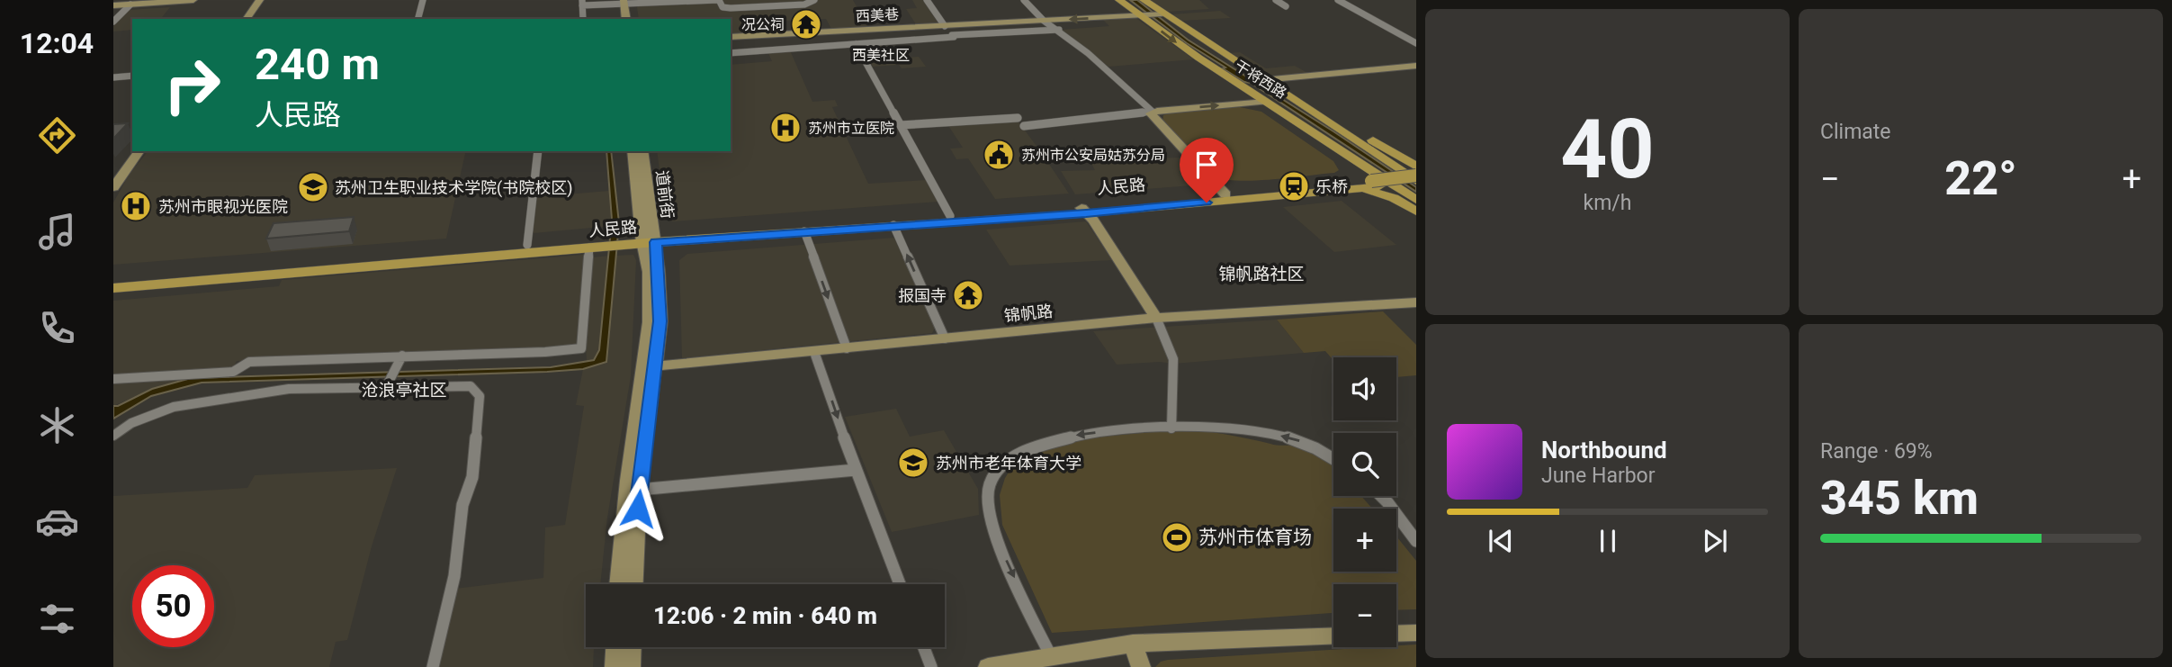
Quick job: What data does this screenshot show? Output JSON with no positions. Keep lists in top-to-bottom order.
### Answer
{
  "streets": {
    "main road": ["干将西路", "人民路"],
    "street": ["西美巷", "道前街", "锦帆路"]
  },
  "crossings": [
    ["西美巷", "干将西路"],
    ["干将西路", "人民路"],
    ["人民路", "道前街"]
  ],
  "districts": ["西美社区", "锦帆路社区", "沧浪亭社区"],
  "places": {
    "temple": ["况公祠", "报国寺"],
    "hospital": ["苏州市立医院", "苏州市眼视光医院"],
    "public building": ["苏州市公安局姑苏分局"],
    "station": ["乐桥"],
    "school or university": ["苏州卫生职业技术学院(书院校区)", "苏州市老年体育大学"],
    "sports": ["苏州市体育场"]
  },
  "page": {
    "tabs": "12:04",
    "tile": [
      ["40", "km/h"],
      "Climate",
      ["Range · 69%", "345 km"]
    ],
    "turn": ["240 m", "人民路"],
    "heat": ["−", "22°", "+"],
    "map_buttons": ["+", "−"],
    "song": ["Northbound", "June Harbor"],
    "limit": "50",
    "trip": "12:06 · 2 min · 640 m"
  }
}
